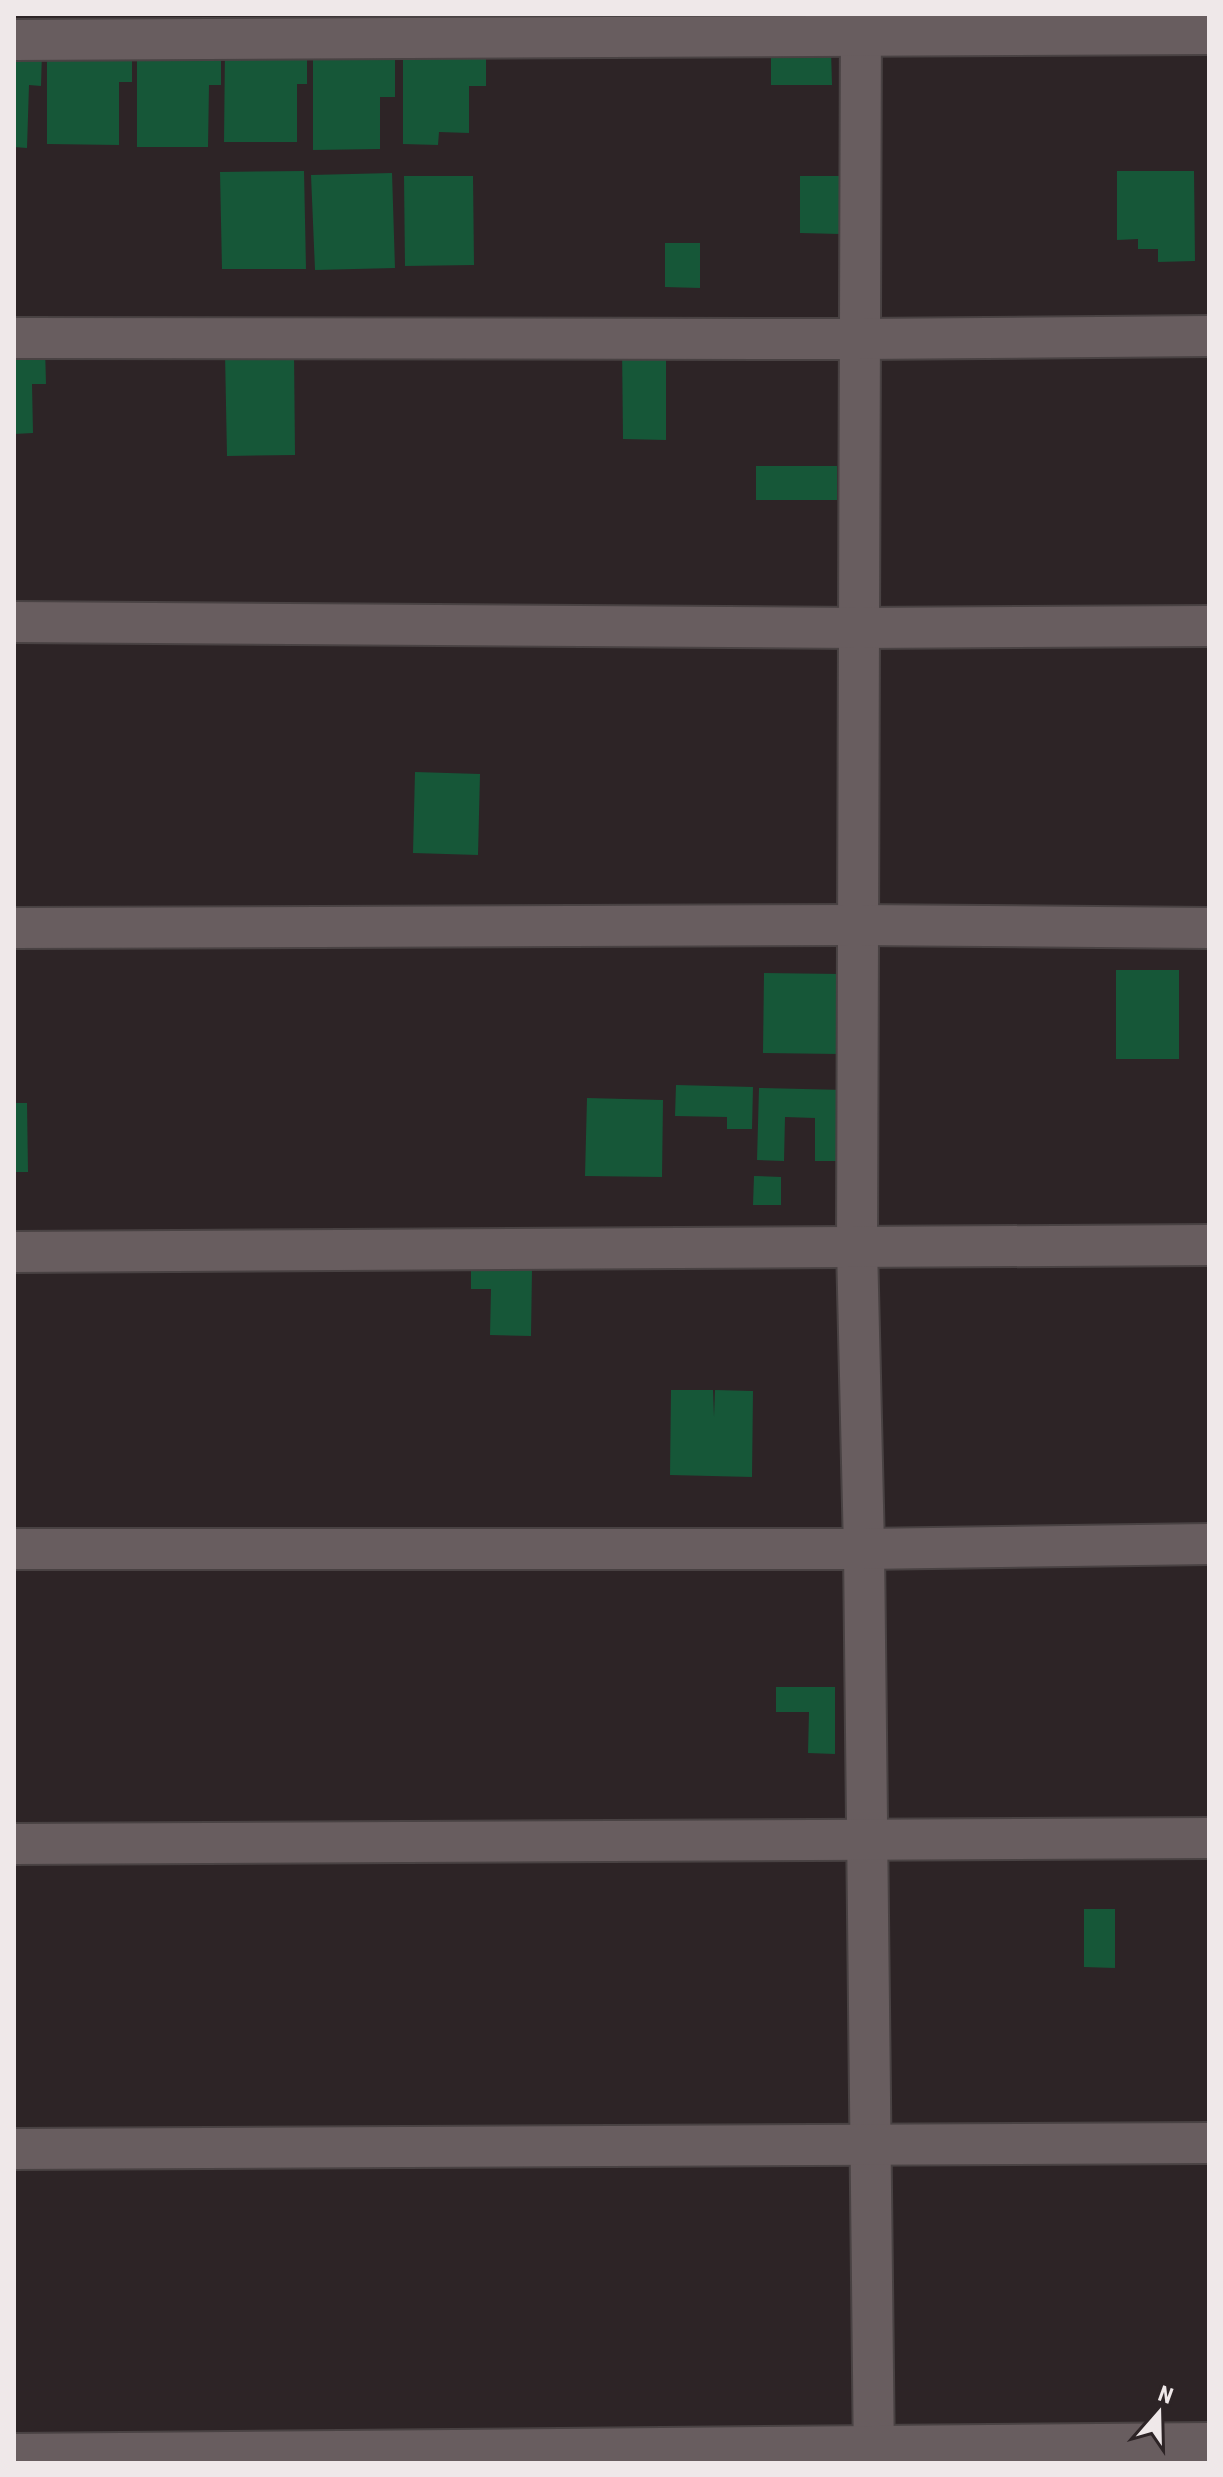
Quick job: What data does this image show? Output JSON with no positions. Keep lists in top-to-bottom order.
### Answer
{
  "north": "top"
}
